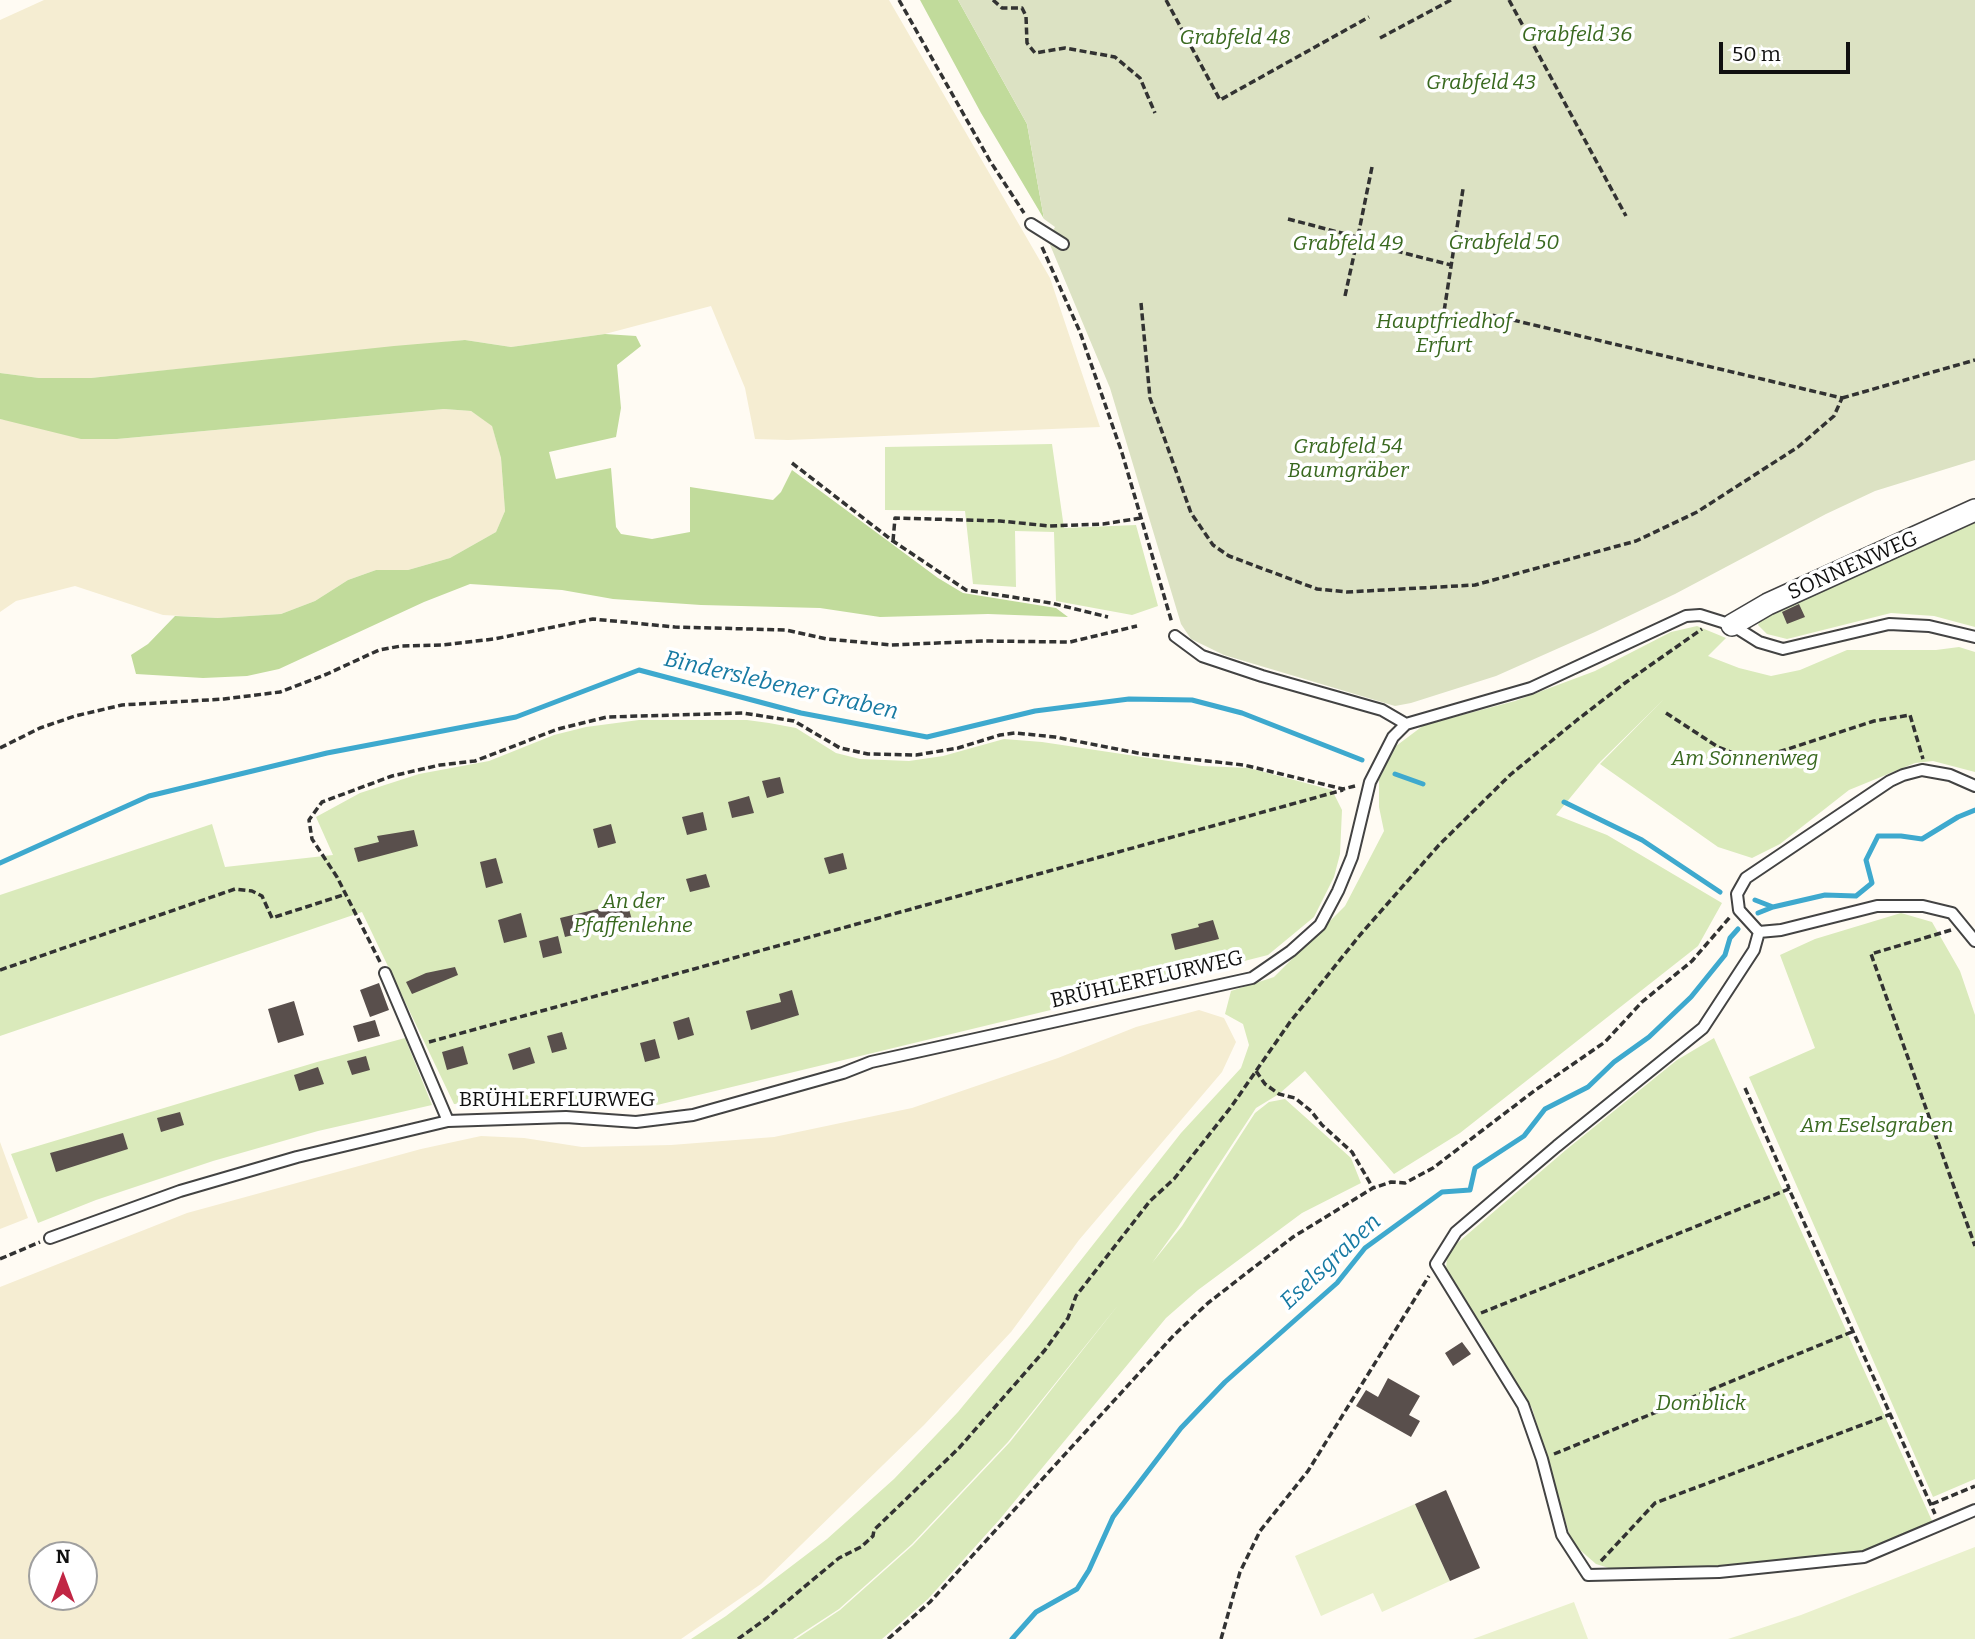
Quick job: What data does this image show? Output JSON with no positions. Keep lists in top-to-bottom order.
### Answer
{
  "streets": {
    "street": ["SONNENWEG"],
    "lane": ["BRÜHLERFLURWEG"]
  },
  "water": ["Binderslebener Graben", "Eselsgraben"],
  "parks": [
    "Grabfeld 36",
    "Grabfeld 48",
    "Grabfeld 43",
    "Grabfeld 50",
    "Grabfeld 49",
    "Hauptfriedhof Erfurt",
    "Grabfeld 54 Baumgräber",
    "Am Sonnenweg",
    "An der Pfaffenlehne",
    "Am Eselsgraben",
    "Domblick"
  ],
  "scale_bar": "50 m",
  "north": "top"
}
